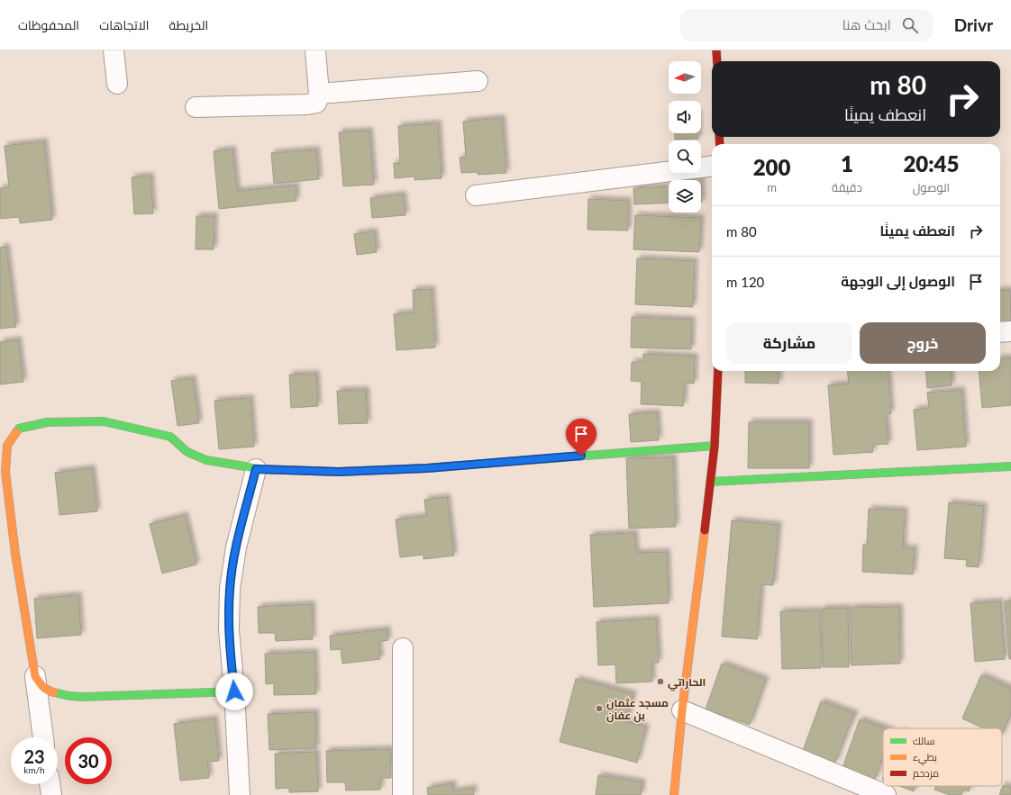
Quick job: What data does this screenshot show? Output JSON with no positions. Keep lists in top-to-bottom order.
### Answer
{
  "places": ["الحاراتي", "مسجد عثمان بن عفان"],
  "legend": ["سالك", "بطيء", "مزدحم"],
  "north": "left",
  "page": {
    "header": "Drivr",
    "search": "ابحث هنا",
    "nav": ["الخريطة", "الاتجاهات", "المحفوظات"],
    "turn": ["80 m", "انعطف يمينًا"],
    "eta": [
      "20:45",
      "الوصول",
      "1",
      "دقيقة",
      "200",
      "m"
    ],
    "list": [
      {
        "name": "انعطف يمينًا",
        "value": "80 m"
      },
      {
        "name": "الوصول إلى الوجهة",
        "value": "120 m"
      }
    ],
    "buttons": ["خروج", "مشاركة"],
    "speed": "23 km/h",
    "limit": "30"
  }
}
